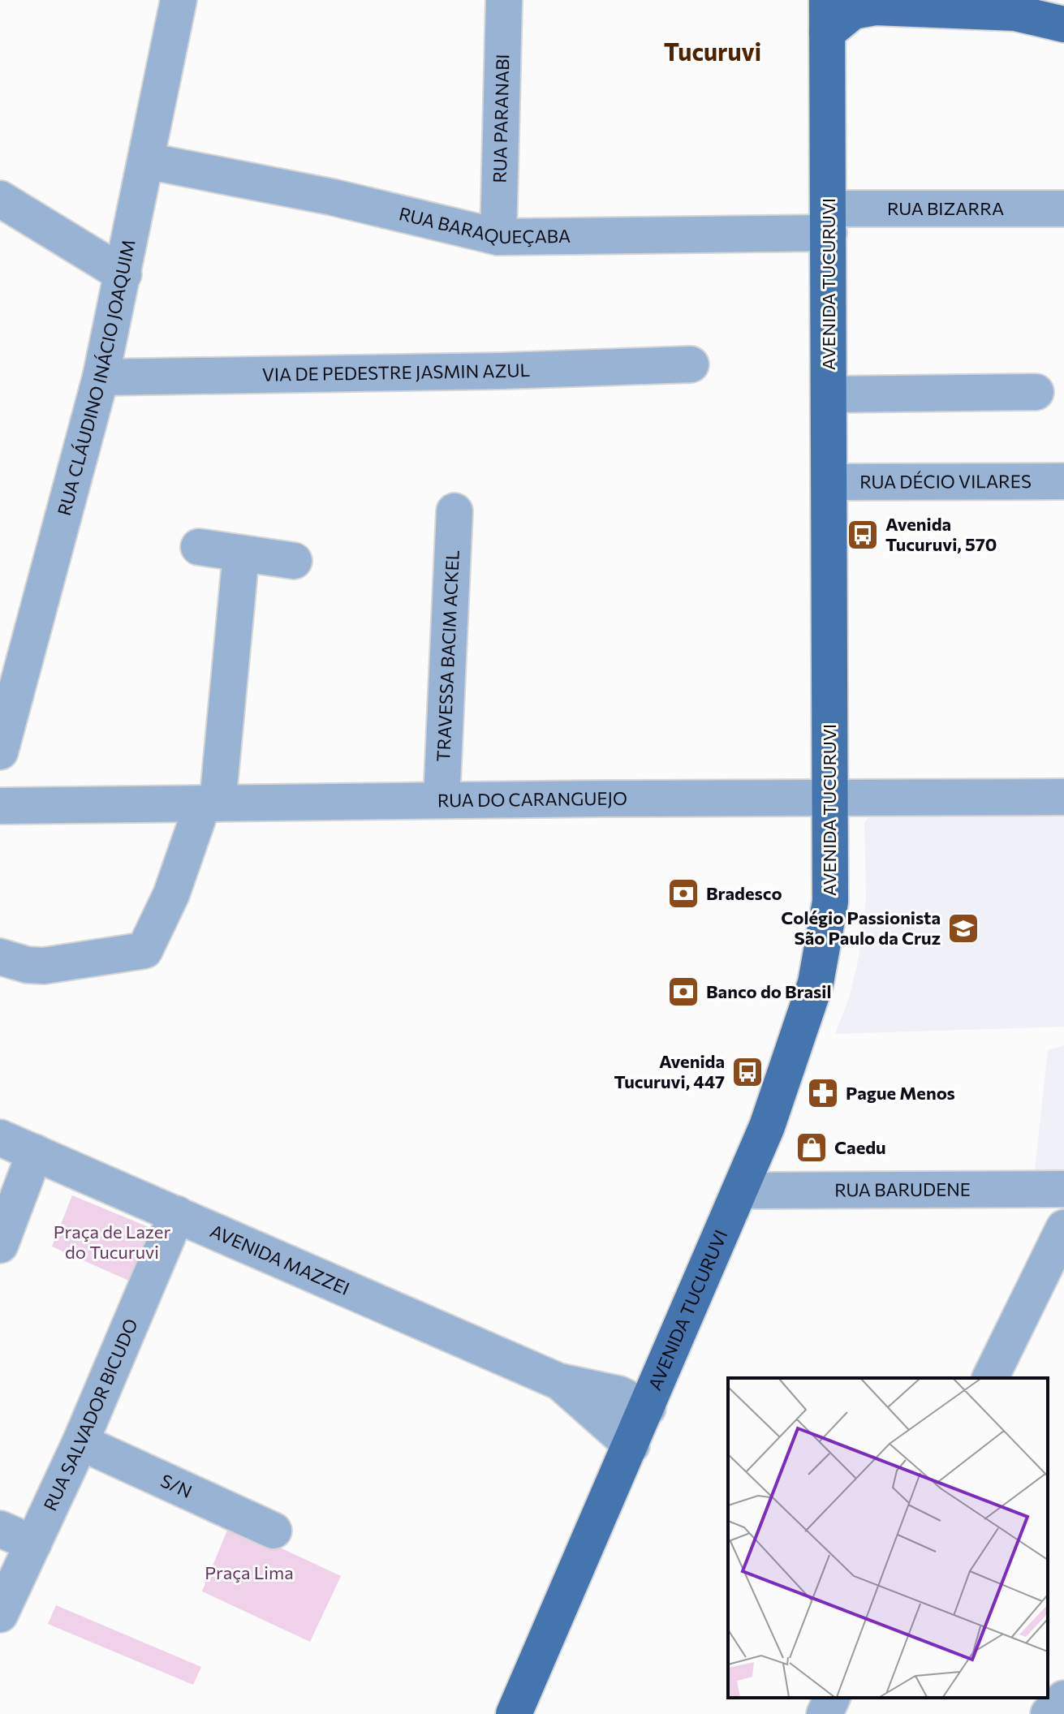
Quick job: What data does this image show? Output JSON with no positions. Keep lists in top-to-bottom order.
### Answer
{
  "streets": {
    "main road": ["AVENIDA TUCURUVI"],
    "street": [
      "RUA PARANABI",
      "RUA BIZARRA",
      "RUA BARAQUEÇABA",
      "VIA DE PEDESTRE JASMIN AZUL",
      "RUA CLÁUDINO INÁCIO JOAQUIM",
      "RUA DÉCIO VILARES",
      "TRAVESSA BACIM ACKEL",
      "RUA DO CARANGUEJO",
      "RUA BARUDENE",
      "AVENIDA MAZZEI",
      "RUA SALVADOR BICUDO",
      "S/N"
    ]
  },
  "crossings": [
    ["RUA PARANABI", "RUA BARAQUEÇABA"],
    ["RUA BIZARRA", "RUA BARAQUEÇABA"],
    ["RUA BIZARRA", "AVENIDA TUCURUVI"],
    ["RUA BARAQUEÇABA", "AVENIDA TUCURUVI"],
    ["RUA BARAQUEÇABA", "RUA CLÁUDINO INÁCIO JOAQUIM"],
    ["AVENIDA TUCURUVI", "RUA DÉCIO VILARES"],
    ["AVENIDA TUCURUVI", "RUA DO CARANGUEJO"],
    ["AVENIDA TUCURUVI", "RUA BARUDENE"],
    ["AVENIDA TUCURUVI", "AVENIDA MAZZEI"],
    ["VIA DE PEDESTRE JASMIN AZUL", "RUA CLÁUDINO INÁCIO JOAQUIM"],
    ["TRAVESSA BACIM ACKEL", "RUA DO CARANGUEJO"],
    ["AVENIDA MAZZEI", "RUA SALVADOR BICUDO"],
    ["RUA SALVADOR BICUDO", "S/N"]
  ],
  "districts": ["Tucuruvi"],
  "parks": ["Praça de Lazer do Tucuruvi", "Praça Lima"],
  "places": {
    "bus stop": ["Avenida Tucuruvi, 570", "Avenida Tucuruvi, 447"],
    "bank": ["Bradesco", "Banco do Brasil"],
    "school or university": ["Colégio Passionista São Paulo da Cruz"],
    "pharmacy": ["Pague Menos"],
    "shop": ["Caedu"]
  }
}
